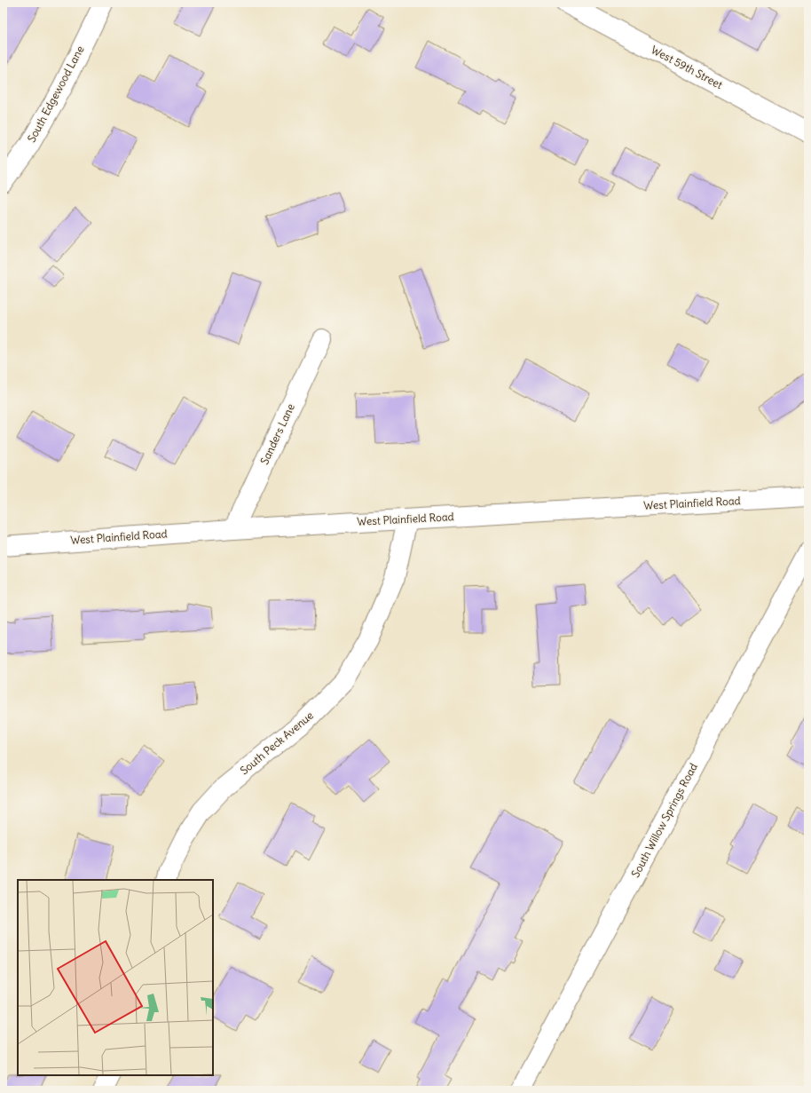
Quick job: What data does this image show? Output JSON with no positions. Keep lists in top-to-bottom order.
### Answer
{
  "streets": {
    "street": [
      "West 59th Street",
      "South Edgewood Lane",
      "Sanders Lane",
      "West Plainfield Road",
      "South Peck Avenue",
      "South Willow Springs Road"
    ]
  },
  "crossings": [
    ["Sanders Lane", "West Plainfield Road"],
    ["West Plainfield Road", "South Peck Avenue"]
  ]
}
